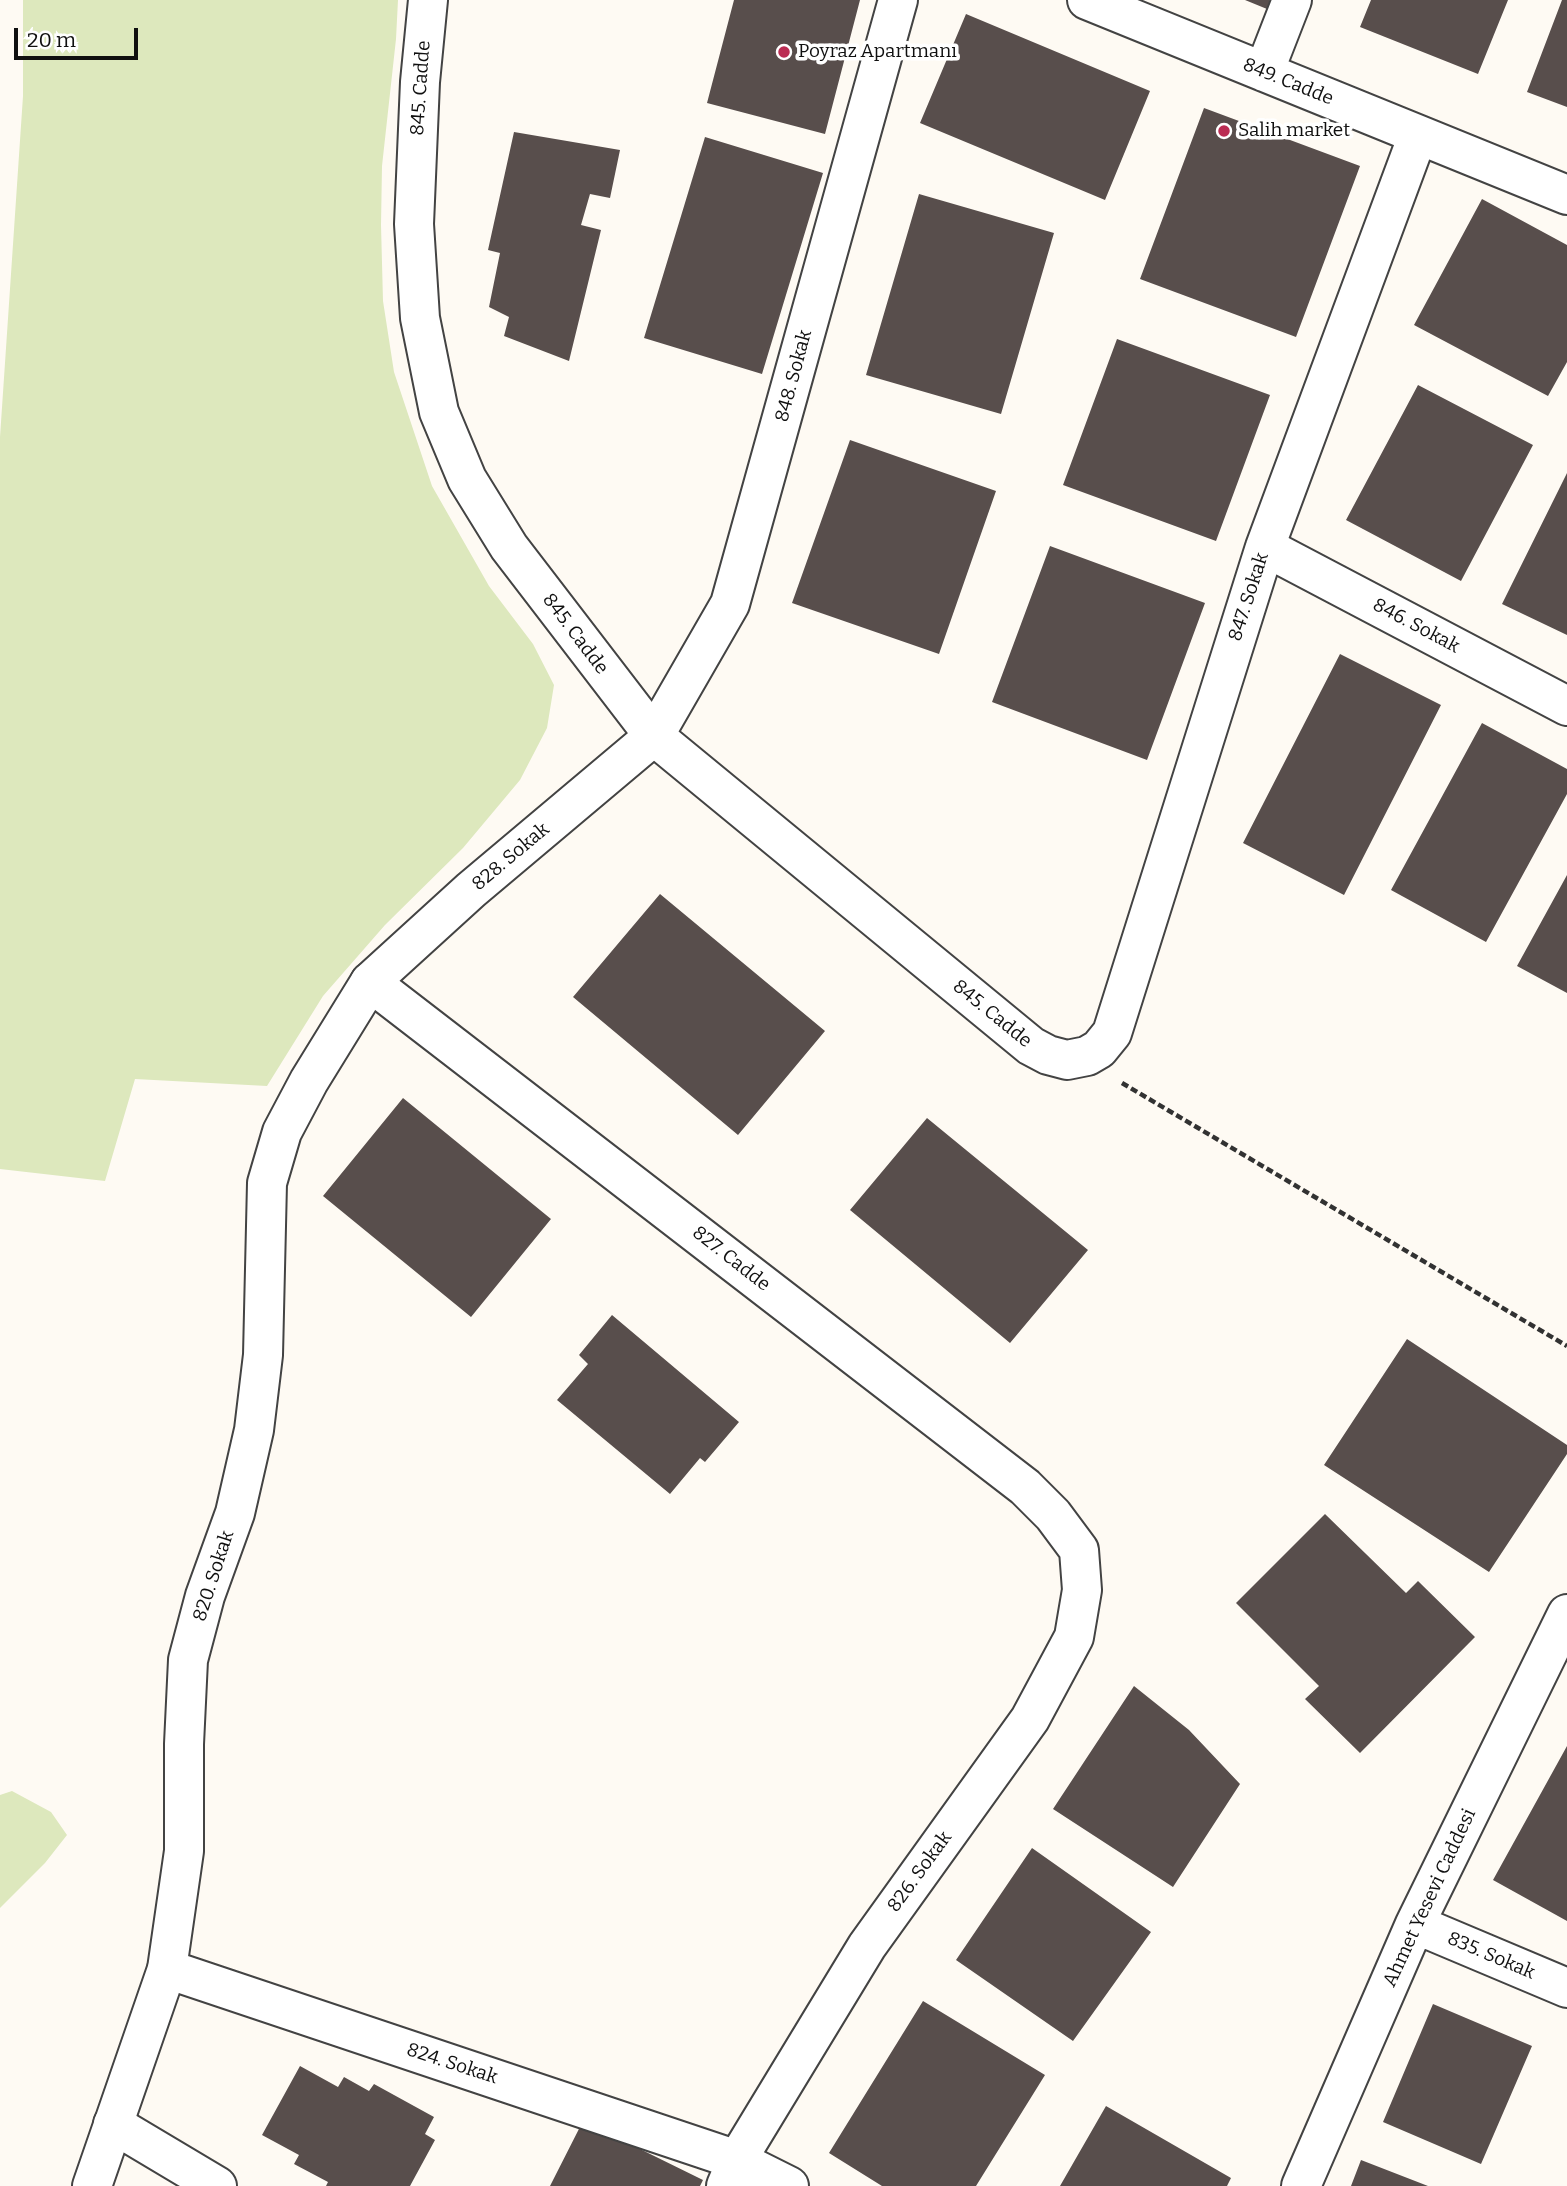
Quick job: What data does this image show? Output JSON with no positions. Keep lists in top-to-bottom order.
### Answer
{
  "streets": {
    "street": [
      "849. Cadde",
      "845. Cadde",
      "848. Sokak",
      "847. Sokak",
      "846. Sokak",
      "828. Sokak",
      "827. Cadde",
      "820. Sokak",
      "826. Sokak",
      "Ahmet Yesevi Caddesi",
      "835. Sokak",
      "824. Sokak"
    ]
  },
  "crossings": [
    ["849. Cadde", "847. Sokak"],
    ["845. Cadde", "848. Sokak"],
    ["845. Cadde", "847. Sokak"],
    ["845. Cadde", "828. Sokak"],
    ["848. Sokak", "828. Sokak"],
    ["847. Sokak", "846. Sokak"],
    ["828. Sokak", "827. Cadde"],
    ["828. Sokak", "820. Sokak"],
    ["827. Cadde", "820. Sokak"],
    ["827. Cadde", "826. Sokak"],
    ["820. Sokak", "824. Sokak"],
    ["826. Sokak", "824. Sokak"],
    ["Ahmet Yesevi Caddesi", "835. Sokak"]
  ],
  "places": ["Poyraz Apartmanı", "Salih market"],
  "scale_bar": "20 m"
}
